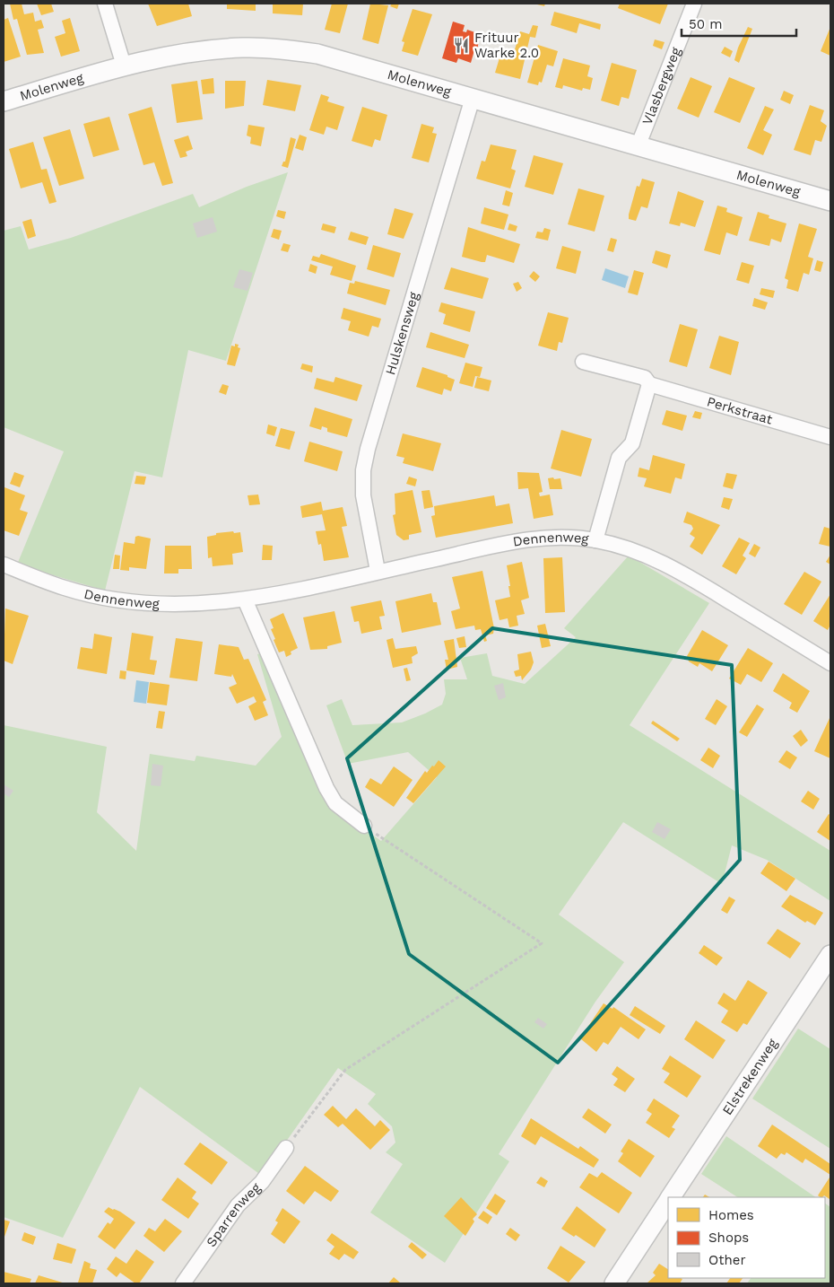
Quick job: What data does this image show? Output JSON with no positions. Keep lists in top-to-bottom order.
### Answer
{
  "streets": {
    "street": [
      "Molenweg",
      "Vlasbergweg",
      "Hulskensweg",
      "Perkstraat",
      "Dennenweg",
      "Elstrekenweg",
      "Sparrenweg"
    ]
  },
  "crossings": [
    ["Molenweg", "Vlasbergweg"],
    ["Molenweg", "Hulskensweg"],
    ["Hulskensweg", "Dennenweg"]
  ],
  "places": {
    "restaurant": ["Frituur Warke 2.0"]
  },
  "legend": ["Homes", "Shops", "Other"],
  "scale_bar": "50 m"
}
